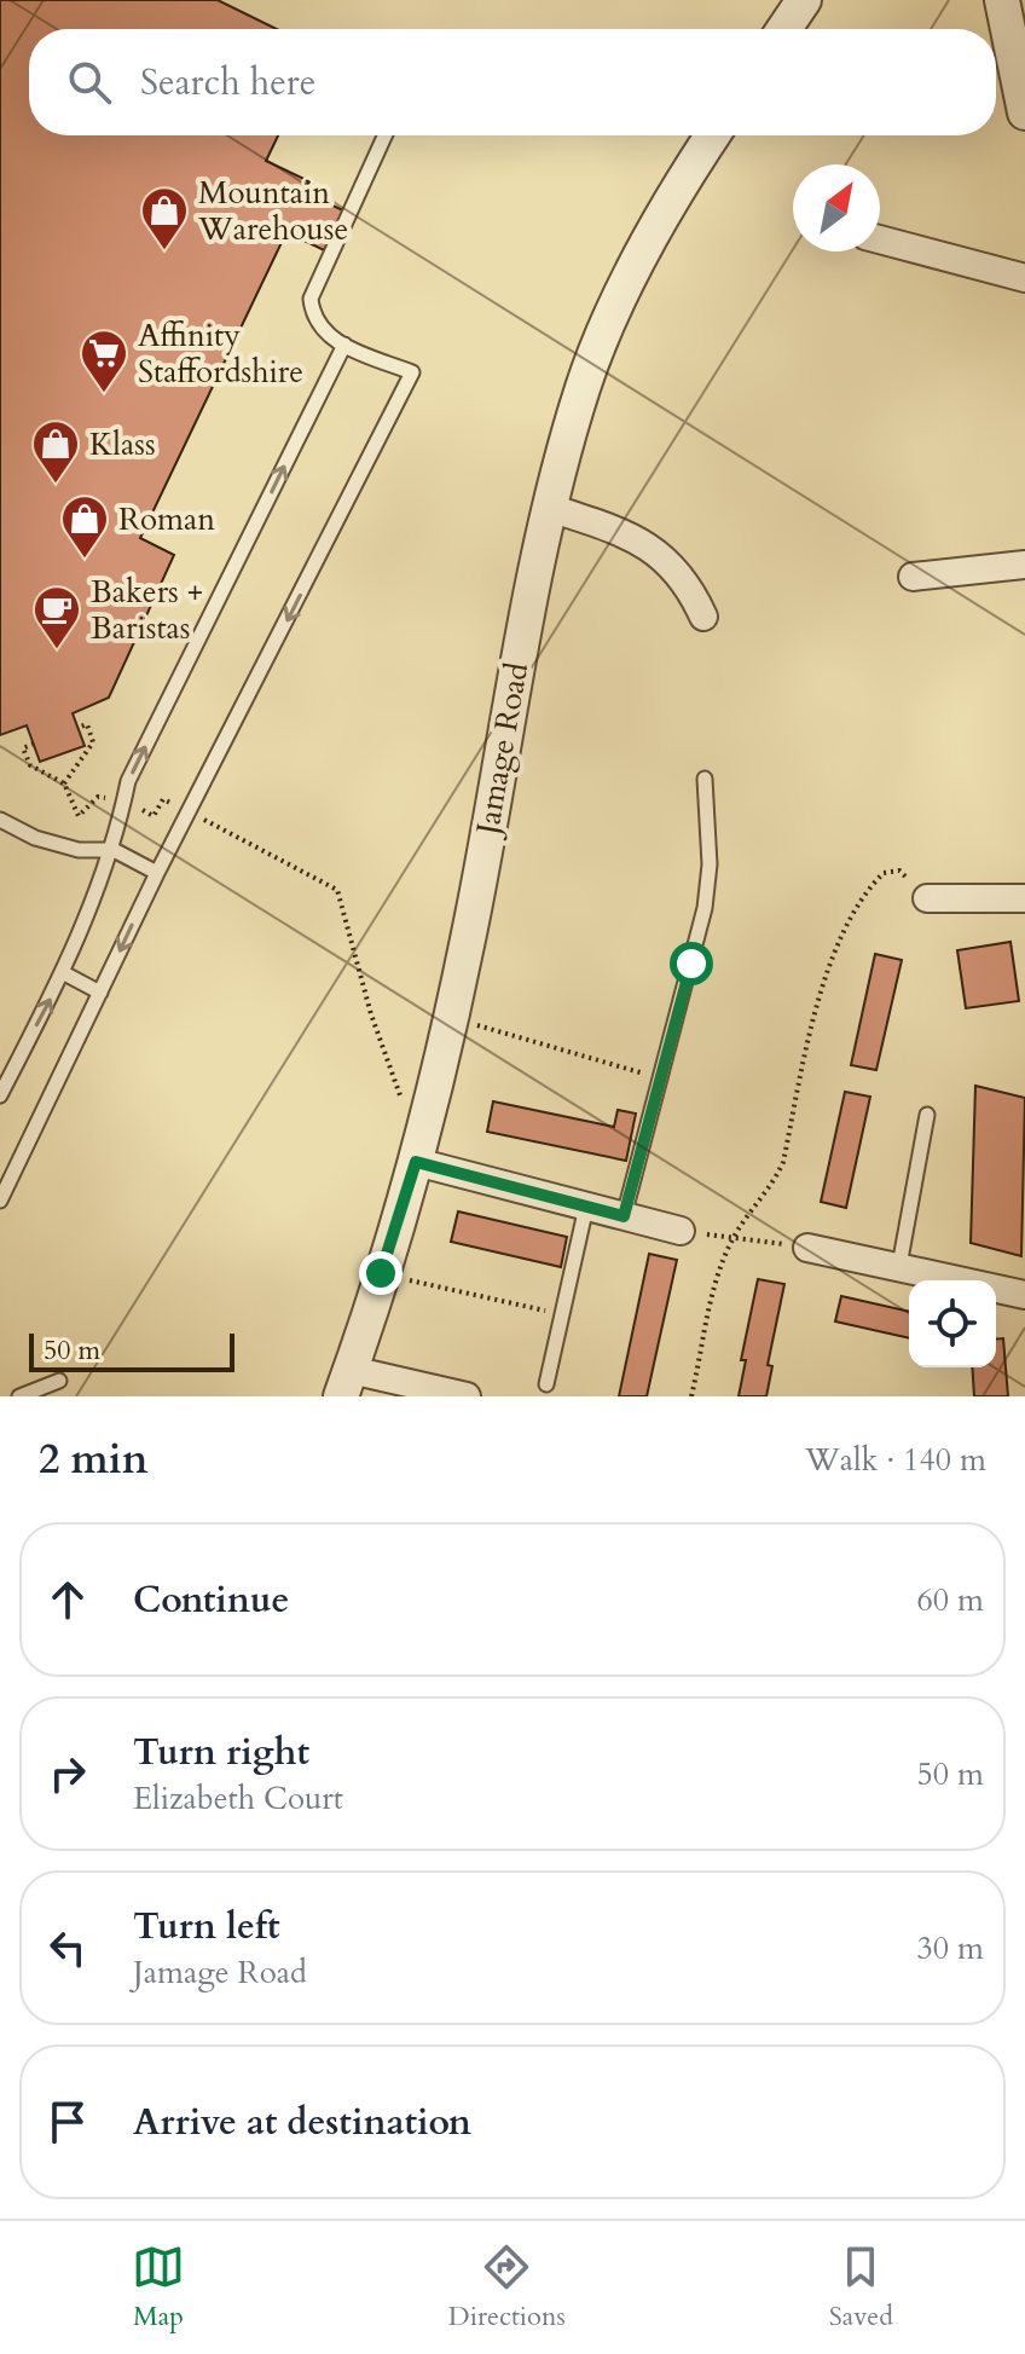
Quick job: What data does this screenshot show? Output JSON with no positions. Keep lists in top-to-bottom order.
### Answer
{
  "streets": {
    "street": ["Jamage Road"]
  },
  "places": {
    "shop": ["Mountain Warehouse", "Klass", "Roman"],
    "supermarket": ["Affinity Staffordshire"],
    "cafe": ["Bakers + Baristas"]
  },
  "scale_bar": "50 m",
  "north": "top right",
  "page": {
    "search": "Search here",
    "scale": "50 m",
    "heading": ["2 min", "Walk · 140 m"],
    "list": [
      ["Continue", "60 m"],
      ["Turn right", "Elizabeth Court", "50 m"],
      ["Turn left", "Jamage Road", "30 m"],
      "Arrive at destination"
    ],
    "nav": ["Map", "Directions", "Saved"]
  }
}
